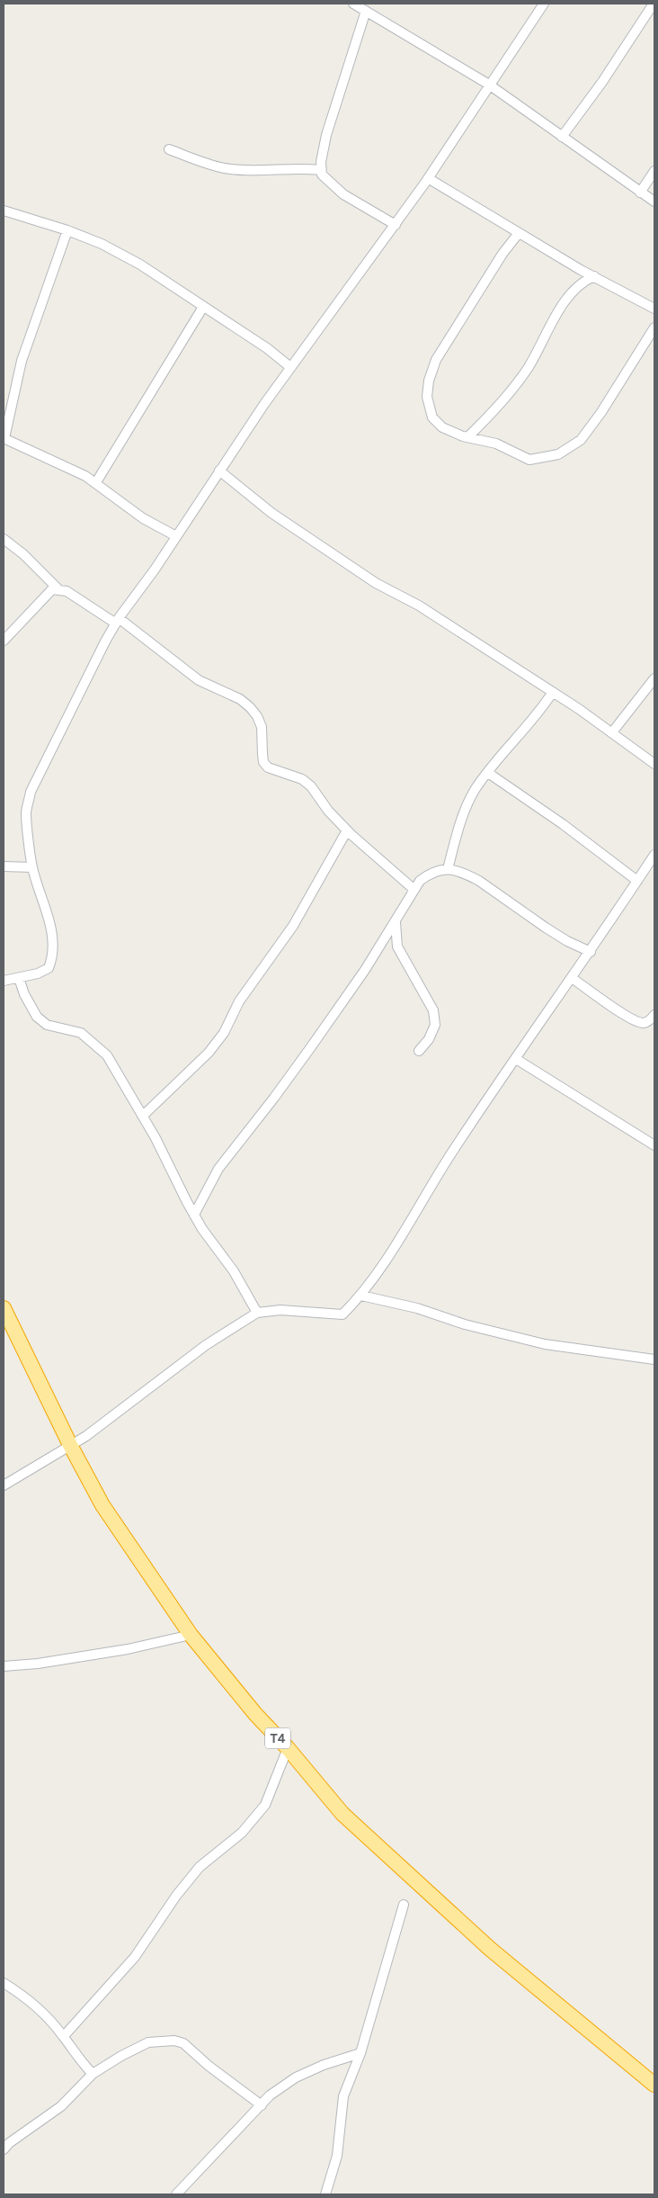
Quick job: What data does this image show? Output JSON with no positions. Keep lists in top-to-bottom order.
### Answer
{
  "streets": {
    "highway": ["T4"]
  }
}
